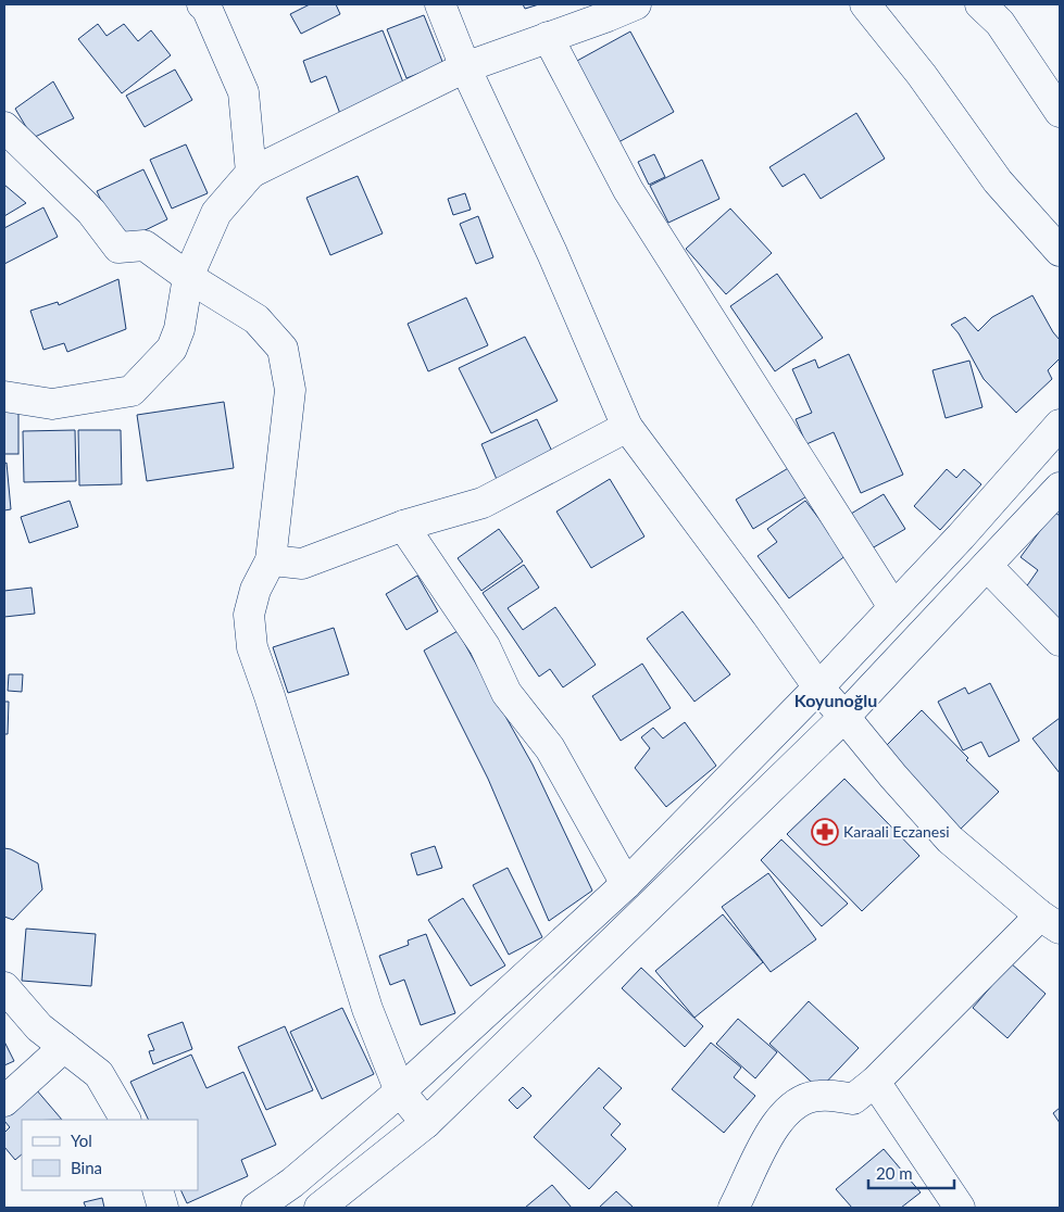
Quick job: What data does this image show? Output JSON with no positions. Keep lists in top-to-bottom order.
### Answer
{
  "districts": ["Koyunoğlu"],
  "places": {
    "pharmacy": ["Karaali Eczanesi"]
  },
  "legend": ["Yol", "Bina"],
  "scale_bar": "20 m"
}
